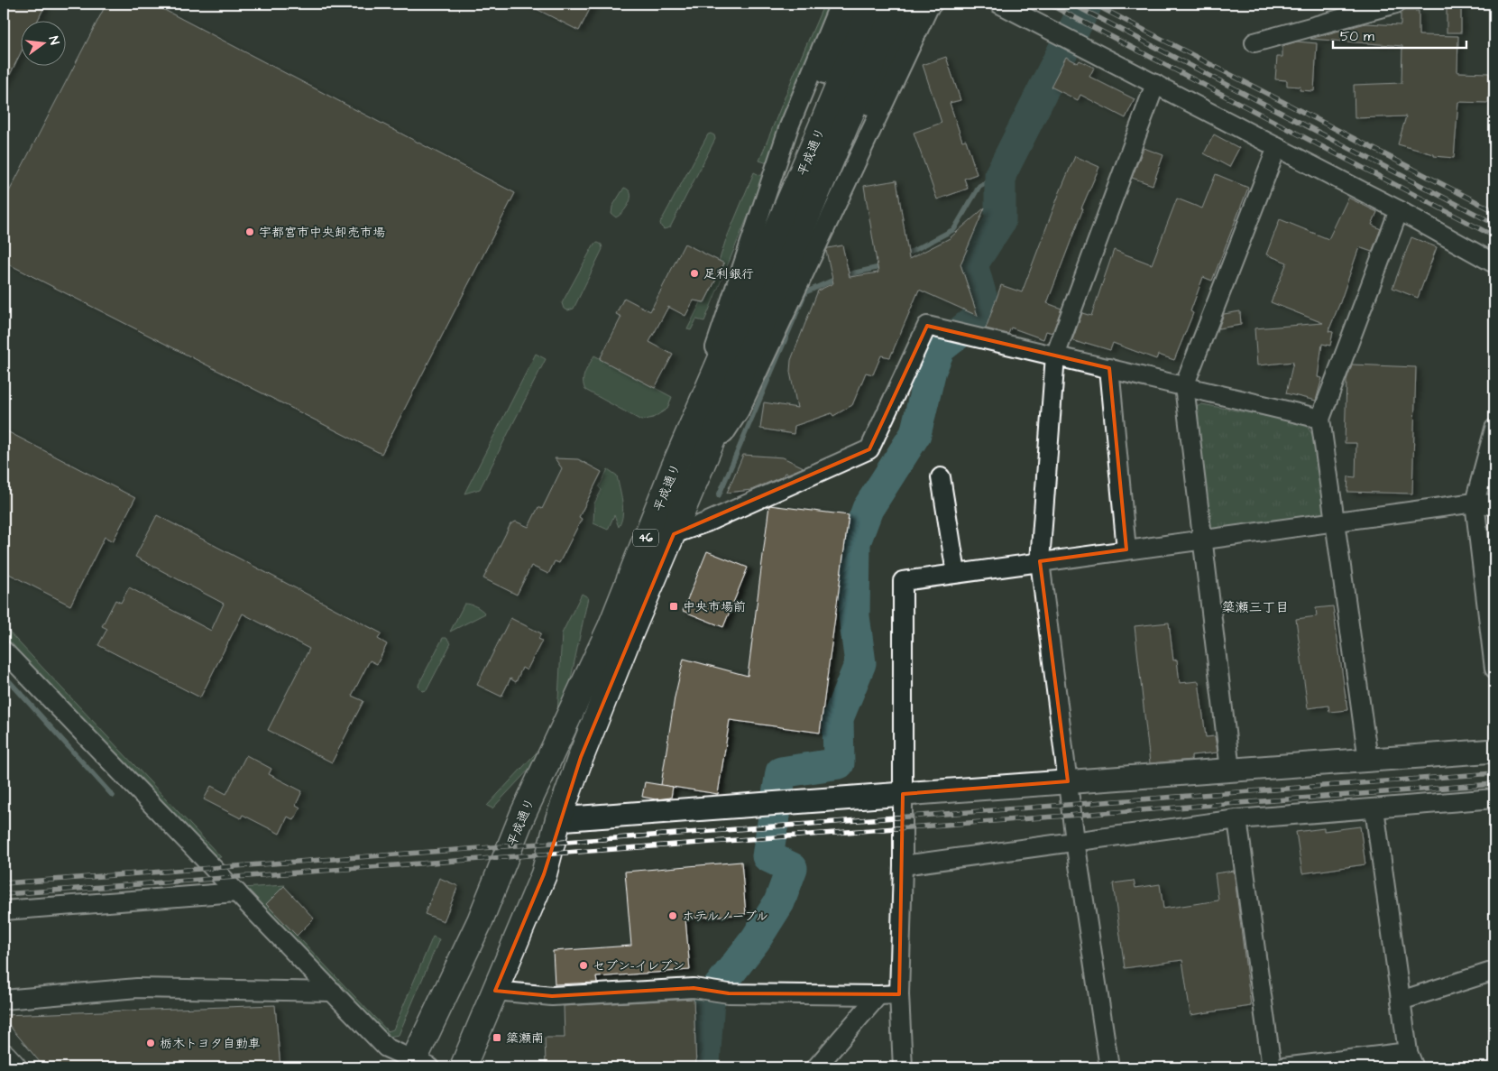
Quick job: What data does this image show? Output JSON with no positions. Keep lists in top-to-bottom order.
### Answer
{
  "streets": {
    "main road": ["平成通り", "46"]
  },
  "districts": ["簗瀬三丁目"],
  "places": {
    "other": [
      "宇都宮市中央卸売市場",
      "足利銀行",
      "ホテルノーブル",
      "セブン-イレブン",
      "栃木トヨタ自動車"
    ],
    "transit": ["中央市場前", "簗瀬南"]
  },
  "scale_bar": "50 m",
  "north": "right"
}
